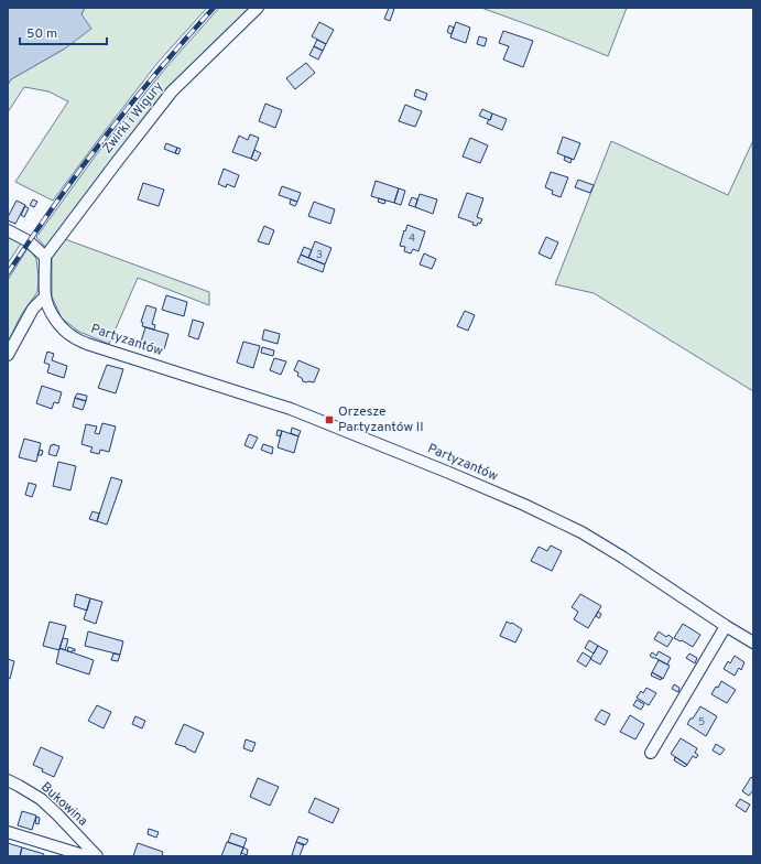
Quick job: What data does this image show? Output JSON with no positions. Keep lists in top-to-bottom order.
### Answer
{
  "streets": {
    "street": ["Żwirki i Wigury", "Partyzantów", "Bukowina"]
  },
  "crossings": [
    ["Żwirki i Wigury", "Partyzantów"]
  ],
  "places": {
    "transit": ["Orzesze Partyzantów II"]
  },
  "house_numbers": ["4", "3", "5"],
  "scale_bar": "50 m"
}
